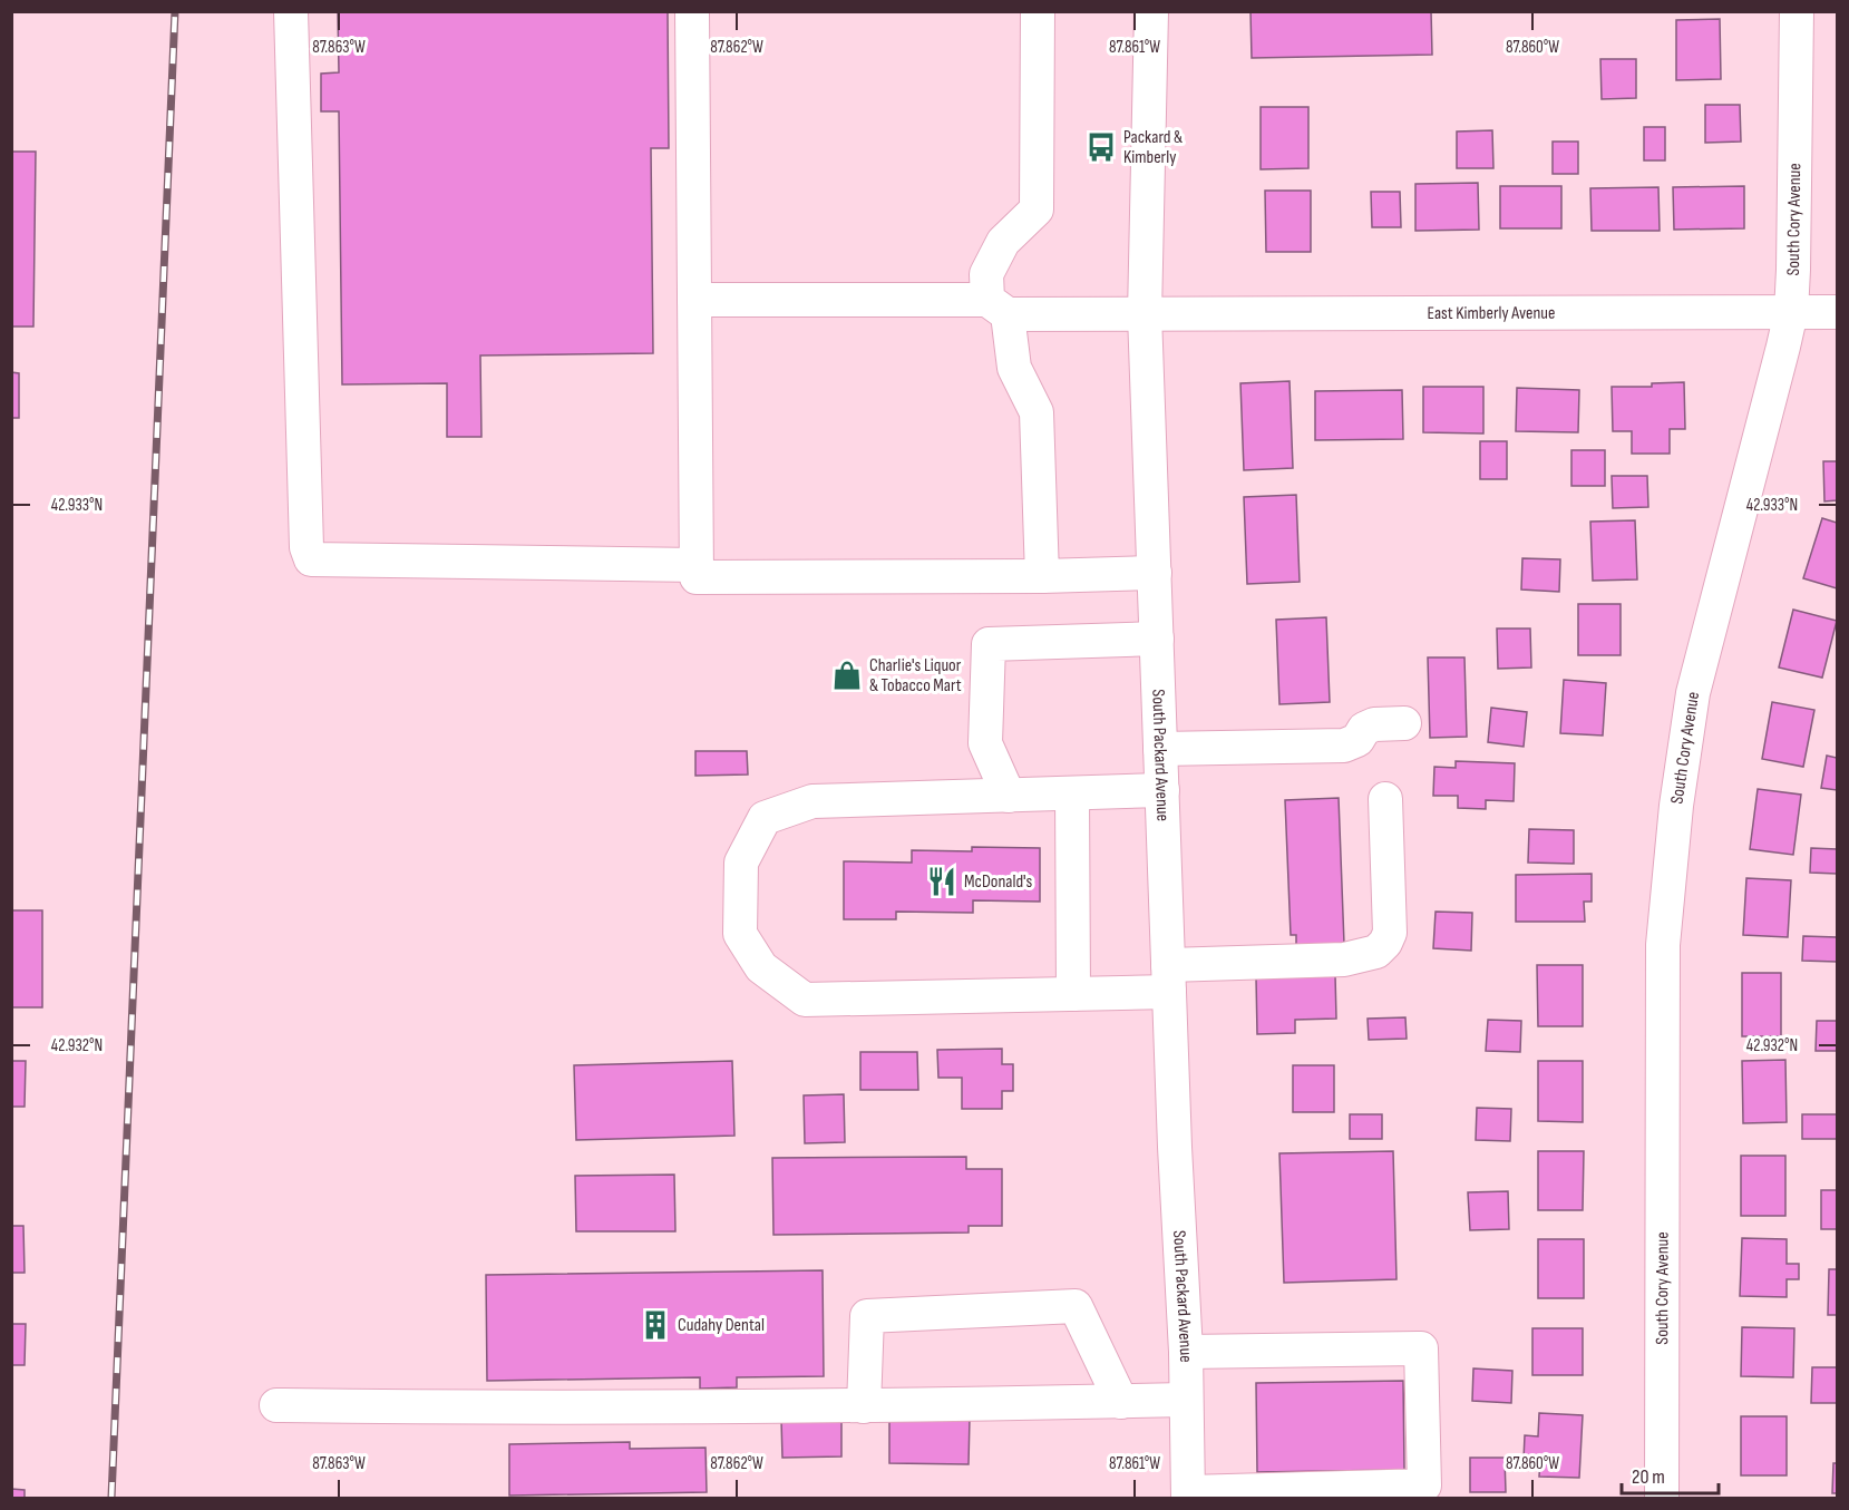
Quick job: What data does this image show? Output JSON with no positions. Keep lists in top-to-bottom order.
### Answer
{
  "streets": {
    "street": ["South Cory Avenue", "East Kimberly Avenue", "South Packard Avenue"]
  },
  "crossings": [
    ["South Cory Avenue", "East Kimberly Avenue"],
    ["East Kimberly Avenue", "South Packard Avenue"]
  ],
  "places": {
    "bus stop": ["Packard & Kimberly"],
    "shop": ["Charlie's Liquor & Tobacco Mart"],
    "restaurant": ["McDonald's"],
    "building": ["Cudahy Dental"]
  },
  "scale_bar": "20 m",
  "coordinates": [
    "87.863°W",
    "87.862°W",
    "87.861°W",
    "87.860°W",
    "42.933°N",
    "42.932°N"
  ]
}
